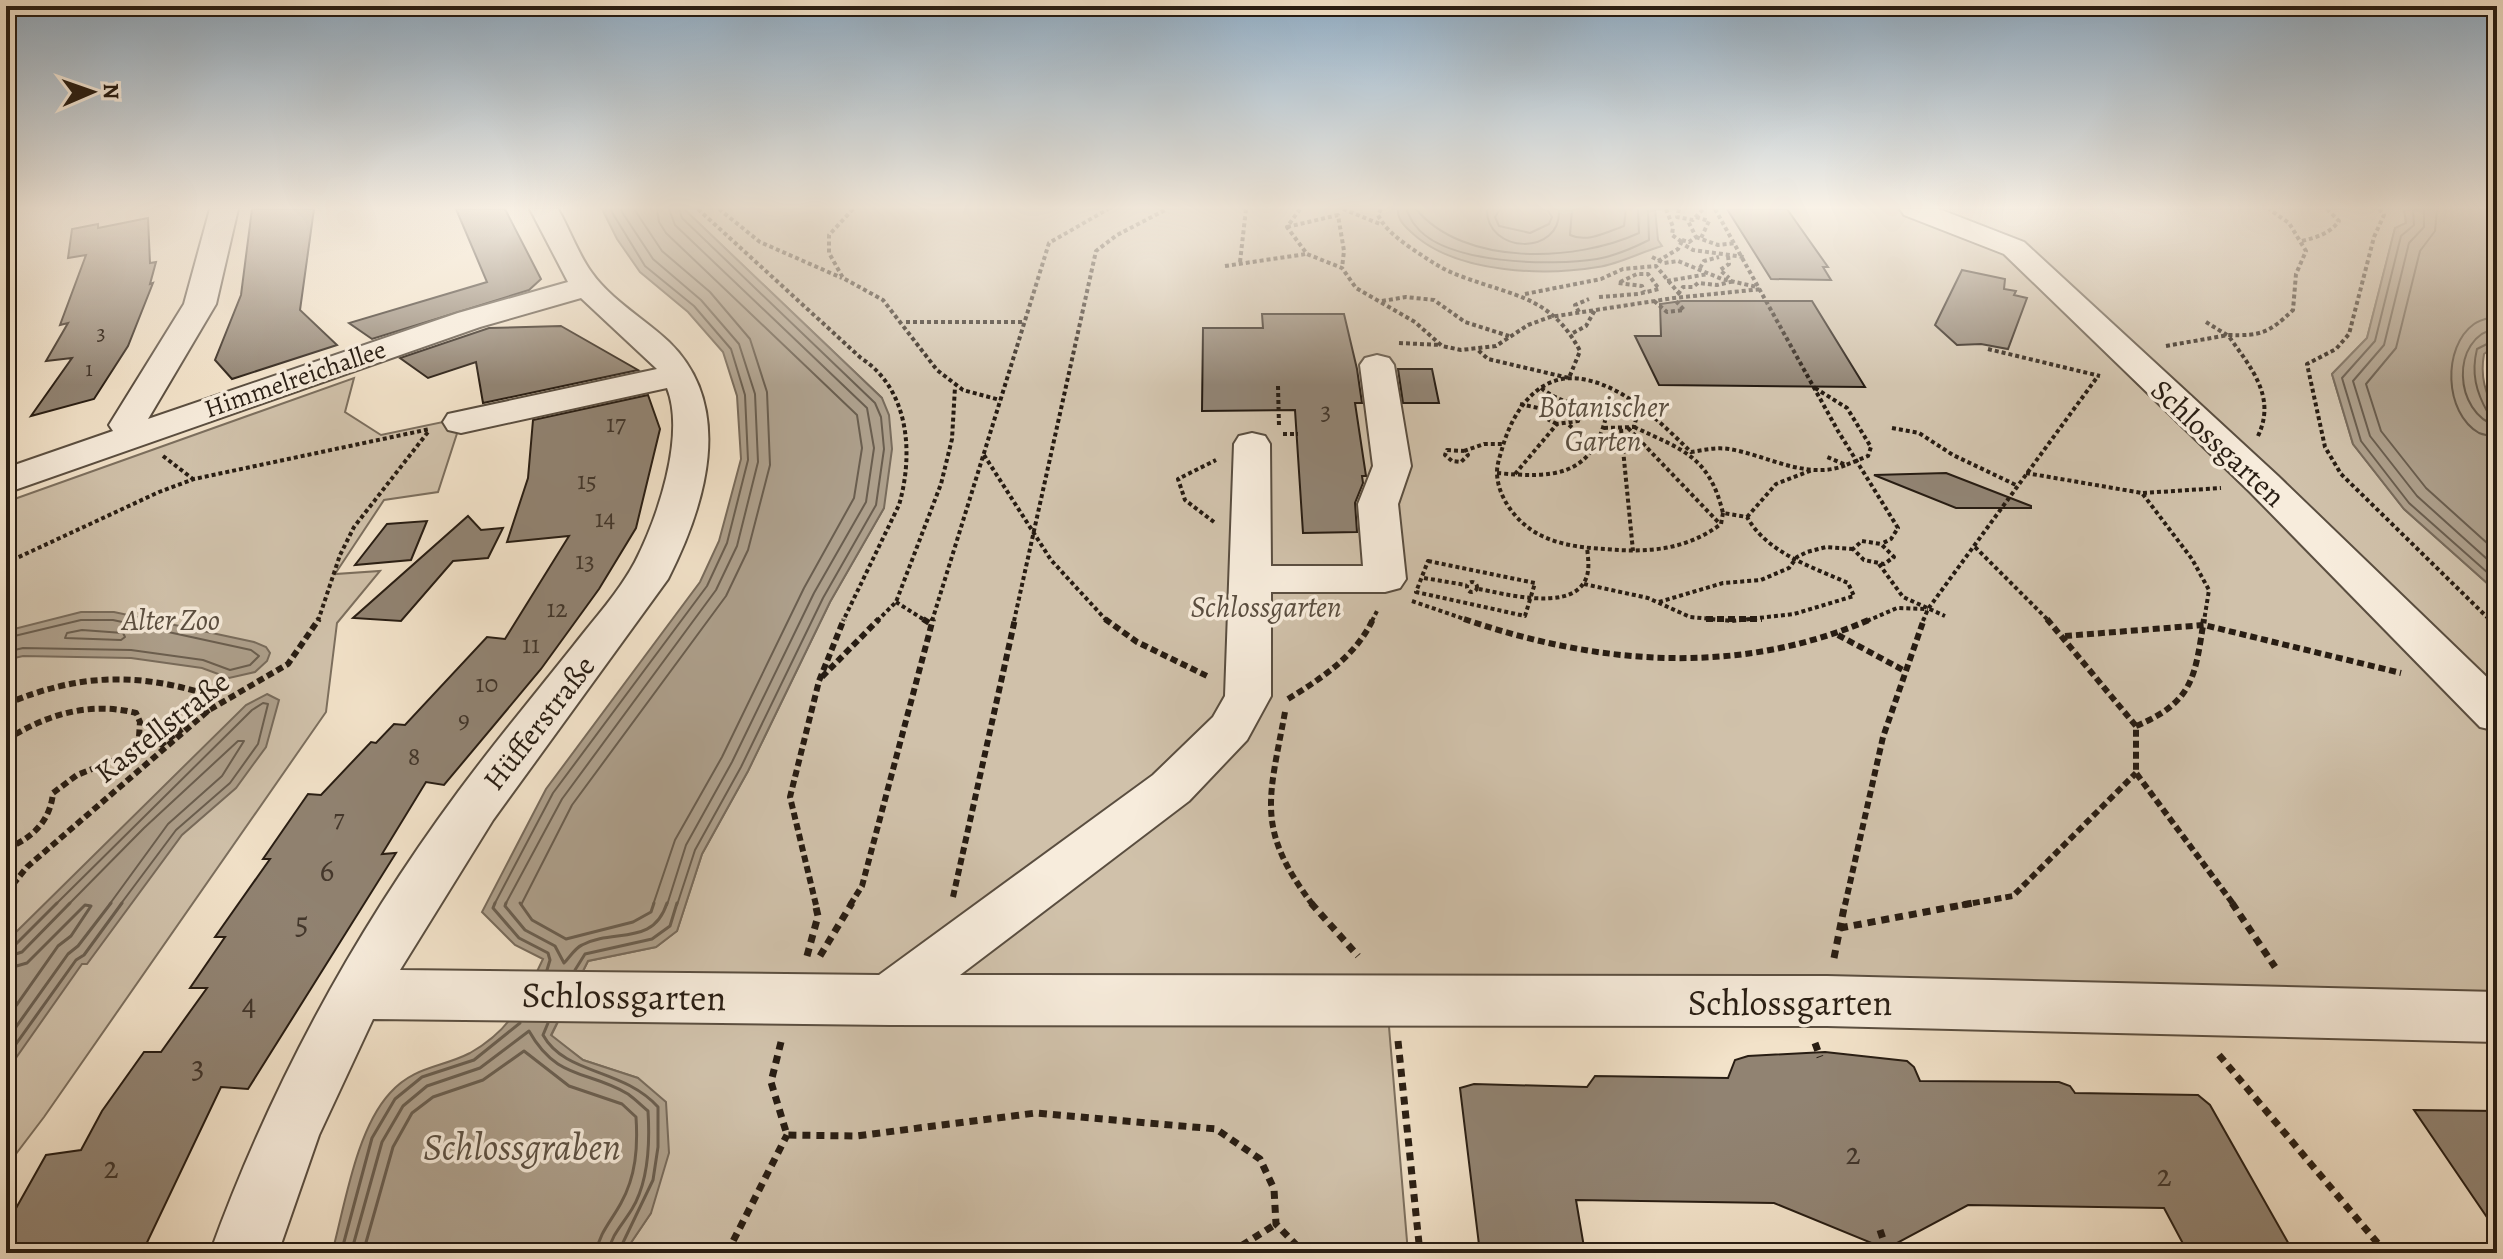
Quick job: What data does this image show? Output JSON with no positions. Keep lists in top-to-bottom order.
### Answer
{
  "streets": {
    "street": ["Himmelreichallee", "Schlossgarten", "Hüfferstraße"],
    "path": ["Kastellstraße"]
  },
  "crossings": [
    ["Schlossgarten", "Hüfferstraße"]
  ],
  "water": ["Schlossgraben"],
  "parks": ["Botanischer Garten", "Schlossgarten", "Alter Zoo"],
  "house_numbers": [
    "3",
    "1",
    "3",
    "17",
    "15",
    "14",
    "13",
    "12",
    "11",
    "10",
    "9",
    "8",
    "7",
    "6",
    "5",
    "4",
    "3",
    "2",
    "2",
    "2"
  ],
  "north": "right"
}
